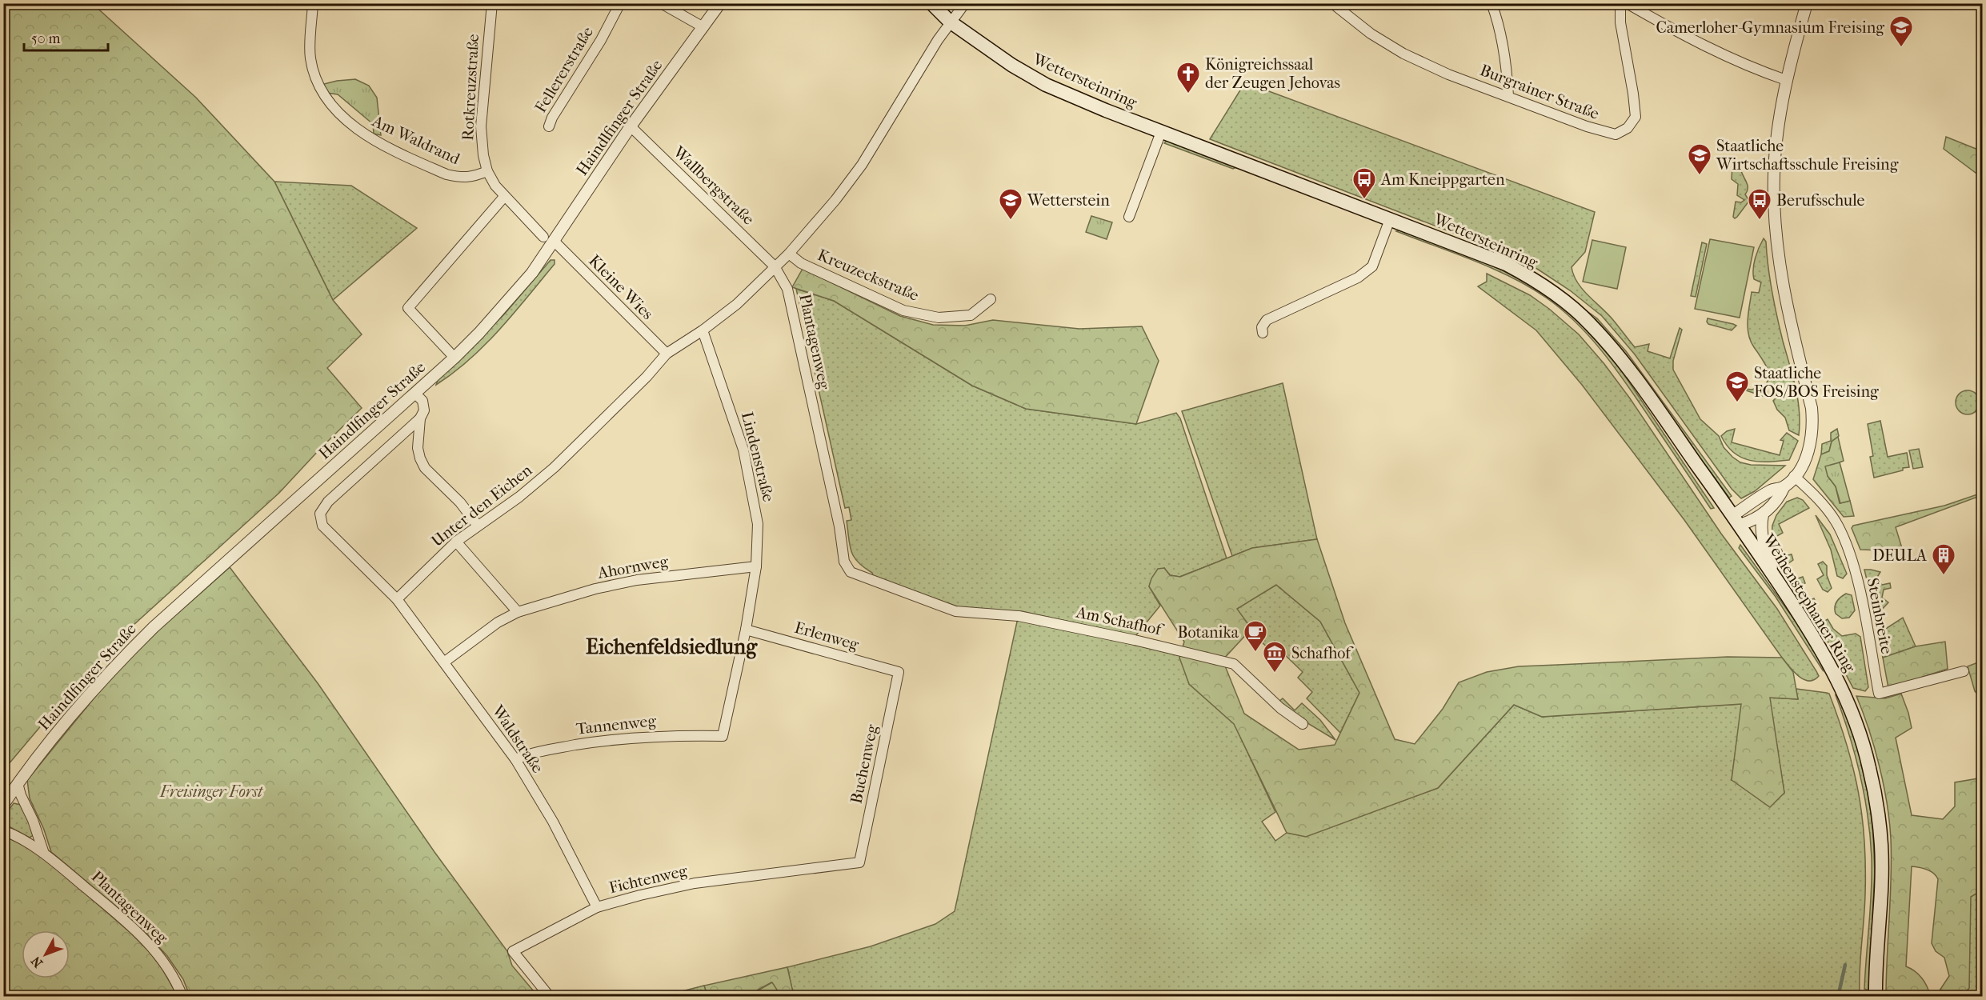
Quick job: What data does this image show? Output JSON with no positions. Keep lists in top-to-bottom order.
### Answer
{
  "streets": {
    "main road": ["Wettersteinring", "Weihenstephaner Ring"],
    "street": [
      "Fellererstraße",
      "Rotkreuzstraße",
      "Burgrainer Straße",
      "Haindlfinger Straße",
      "Am Waldrand",
      "Wallbergstraße",
      "Kreuzeckstraße",
      "Kleine Wies",
      "Plantagenweg",
      "Lindenstraße",
      "Unter den Eichen",
      "Ahornweg",
      "Steinbreite",
      "Am Schafhof",
      "Erlenweg",
      "Tannenweg",
      "Waldstraße",
      "Buchenweg",
      "Fichtenweg"
    ]
  },
  "crossings": [
    ["Wettersteinring", "Weihenstephaner Ring"],
    ["Rotkreuzstraße", "Am Waldrand"],
    ["Haindlfinger Straße", "Wallbergstraße"],
    ["Haindlfinger Straße", "Kleine Wies"],
    ["Wallbergstraße", "Plantagenweg"],
    ["Wallbergstraße", "Unter den Eichen"],
    ["Kleine Wies", "Unter den Eichen"],
    ["Plantagenweg", "Unter den Eichen"],
    ["Plantagenweg", "Am Schafhof"],
    ["Lindenstraße", "Unter den Eichen"],
    ["Lindenstraße", "Ahornweg"],
    ["Lindenstraße", "Erlenweg"],
    ["Lindenstraße", "Tannenweg"],
    ["Unter den Eichen", "Waldstraße"],
    ["Ahornweg", "Waldstraße"],
    ["Erlenweg", "Buchenweg"],
    ["Tannenweg", "Waldstraße"],
    ["Waldstraße", "Fichtenweg"],
    ["Buchenweg", "Fichtenweg"]
  ],
  "districts": ["Eichenfeldsiedlung"],
  "parks": ["Freisinger Forst"],
  "places": {
    "school or university": [
      "Camerloher-Gymnasium Freising",
      "Staatliche Wirtschaftsschule Freising",
      "Wetterstein",
      "Staatliche FOS/BOS Freising"
    ],
    "church": ["Königreichssaal der Zeugen Jehovas"],
    "bus stop": ["Am Kneippgarten", "Berufsschule"],
    "building": ["DEULA"],
    "cafe": ["Botanika"],
    "museum": ["Schafhof"]
  },
  "scale_bar": "50 m",
  "north": "bottom left"
}
